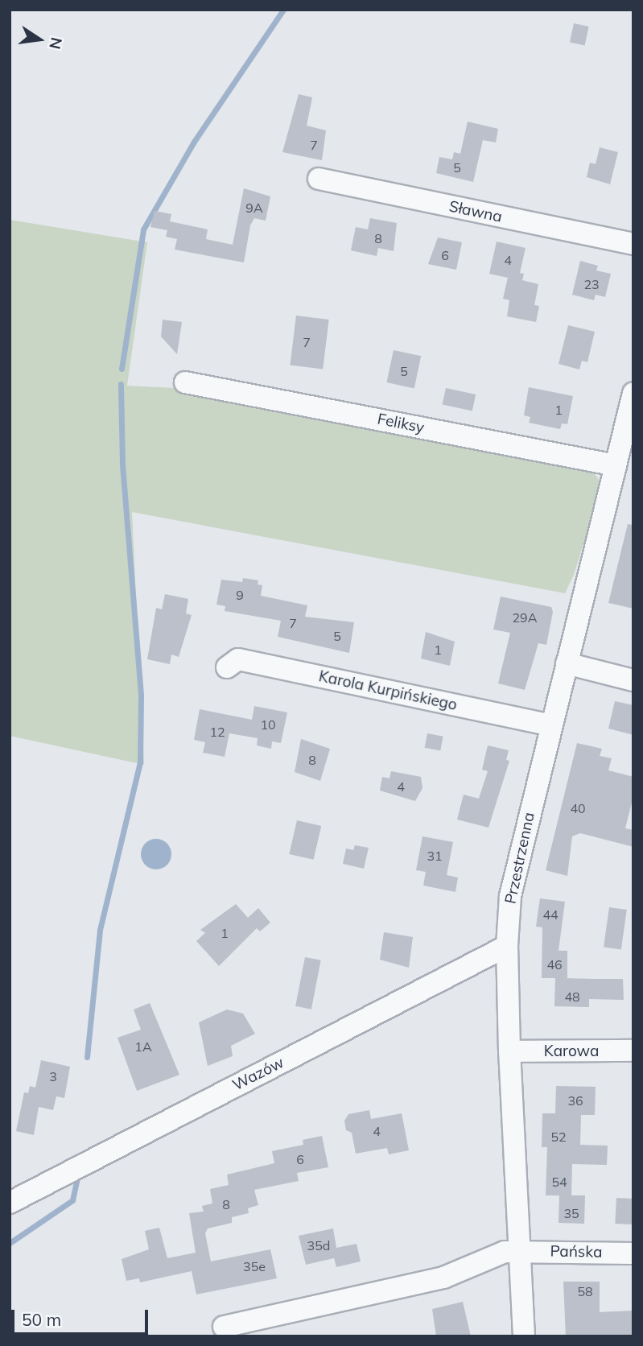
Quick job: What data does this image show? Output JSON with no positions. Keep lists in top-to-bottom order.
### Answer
{
  "streets": {
    "street": [
      "Sławna",
      "Feliksy",
      "Karola Kurpińskiego",
      "Przestrzenna",
      "Karowa",
      "Wazów",
      "Pańska"
    ]
  },
  "crossings": [
    ["Feliksy", "Przestrzenna"],
    ["Karola Kurpińskiego", "Przestrzenna"],
    ["Przestrzenna", "Karowa"],
    ["Przestrzenna", "Wazów"],
    ["Przestrzenna", "Pańska"]
  ],
  "house_numbers": [
    "7",
    "5",
    "9A",
    "8",
    "6",
    "4",
    "23",
    "7",
    "5",
    "1",
    "9",
    "29A",
    "7",
    "5",
    "1",
    "10",
    "12",
    "8",
    "4",
    "40",
    "31",
    "44",
    "1",
    "46",
    "48",
    "1A",
    "3",
    "36",
    "4",
    "52",
    "6",
    "54",
    "8",
    "35",
    "35d",
    "35e",
    "58"
  ],
  "scale_bar": "50 m",
  "north": "right"
}
